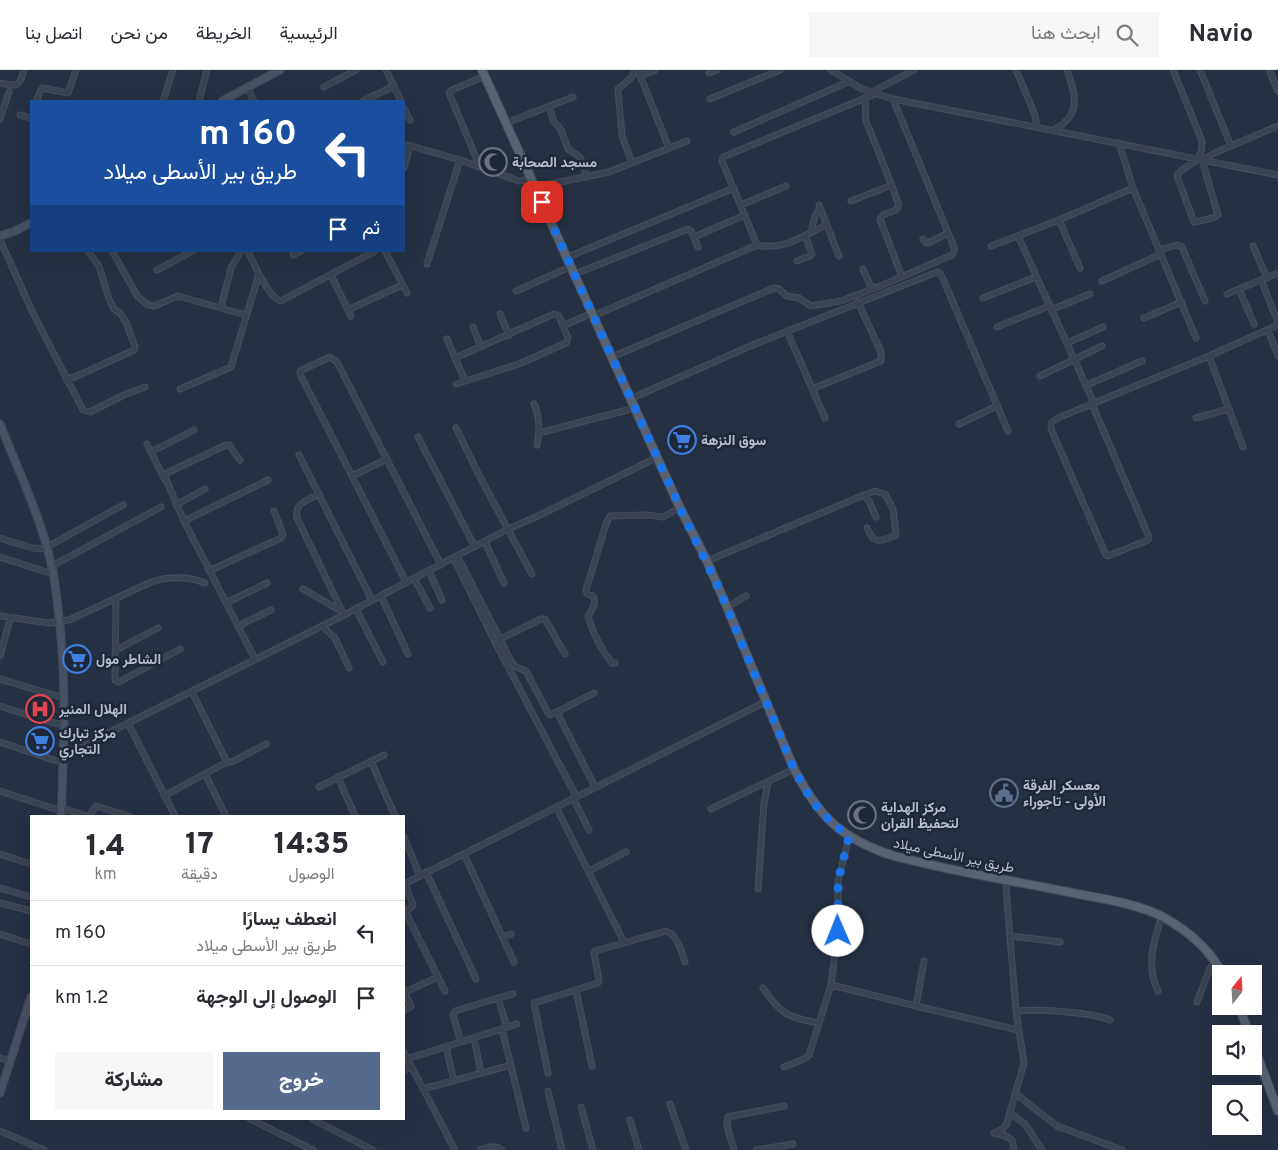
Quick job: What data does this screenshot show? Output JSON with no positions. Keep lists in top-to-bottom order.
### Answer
{
  "streets": {
    "main road": ["طريق بير الأسطى ميلاد"]
  },
  "places": {
    "mosque": ["مسجد الصحابة", "مركز الهداية لتحفيظ القران"],
    "supermarket": ["سوق النزهة", "الشاطر مول", "مركز تبارك التجاري"],
    "hospital": ["الهلال المنير"],
    "public building": ["معسكر الفرقة الأولى - تاجوراء"]
  },
  "north": "top",
  "page": {
    "header": "Navio",
    "search": "ابحث هنا",
    "nav": [
      "الرئيسية",
      "الخريطة",
      "من نحن",
      "اتصل بنا"
    ],
    "turn": ["160 m", "طريق بير الأسطى ميلاد"],
    "then": "ثم",
    "eta": [
      "14:35",
      "الوصول",
      "17",
      "دقيقة",
      "1.4",
      "km"
    ],
    "list": [
      {
        "name": "انعطف يسارًا",
        "note": "طريق بير الأسطى ميلاد",
        "value": "160 m"
      },
      {
        "name": "الوصول إلى الوجهة",
        "value": "1.2 km"
      }
    ],
    "buttons": ["خروج", "مشاركة"]
  }
}
